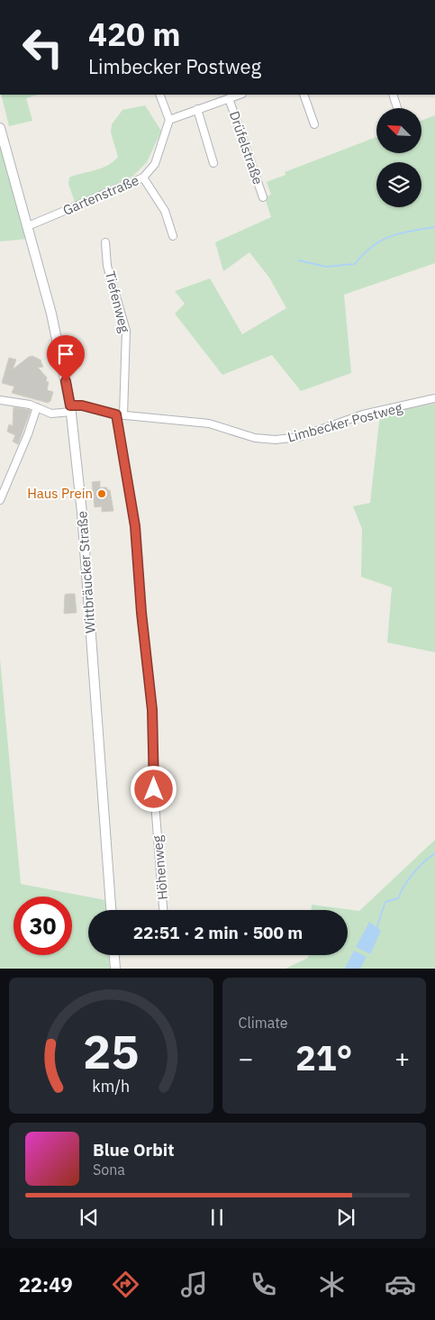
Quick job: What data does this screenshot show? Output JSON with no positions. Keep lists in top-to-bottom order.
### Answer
{
  "streets": {
    "main road": ["Wittbräucker Straße"],
    "street": [
      "Drüfelstraße",
      "Gartenstraße",
      "Tiefenweg",
      "Limbecker Postweg",
      "Höhenweg"
    ]
  },
  "crossings": [
    ["Gartenstraße", "Wittbräucker Straße"],
    ["Tiefenweg", "Limbecker Postweg"],
    ["Tiefenweg", "Höhenweg"],
    ["Limbecker Postweg", "Wittbräucker Straße"],
    ["Limbecker Postweg", "Höhenweg"]
  ],
  "places": ["Haus Prein"],
  "north": "top left",
  "page": {
    "turn": ["420 m", "Limbecker Postweg"],
    "limit": "30",
    "trip": "22:51 · 2 min · 500 m",
    "tile": "Climate",
    "heat": ["−", "21°", "+"],
    "song": ["Blue Orbit", "Sona"],
    "tabs": "22:49",
    "gauge": ["25", "km/h"]
  }
}
